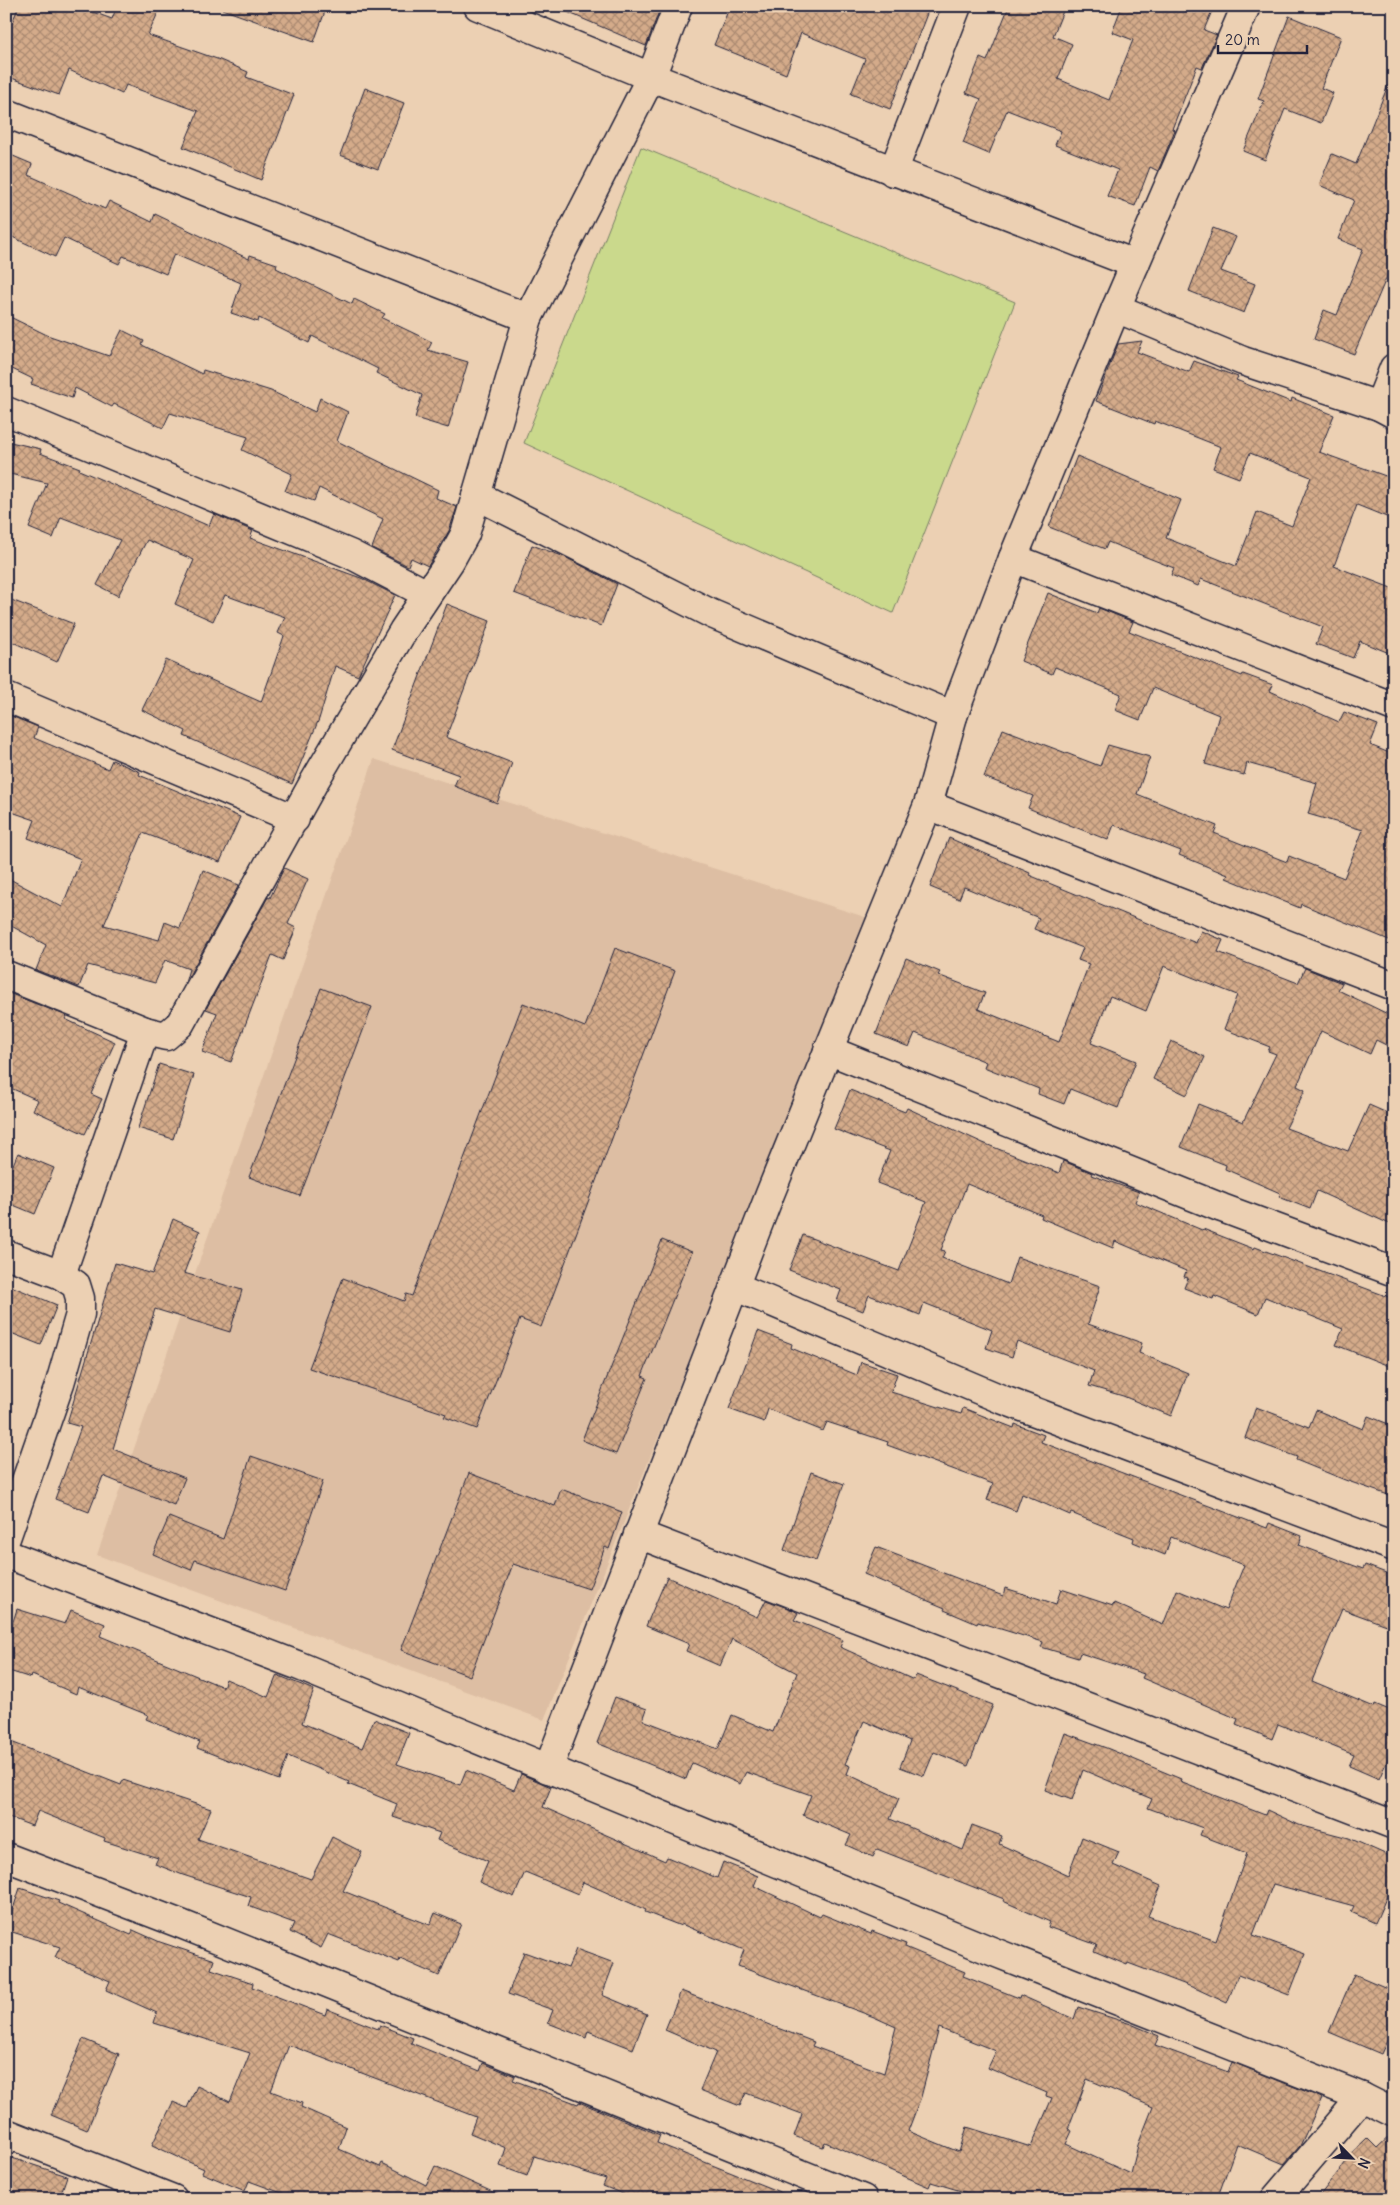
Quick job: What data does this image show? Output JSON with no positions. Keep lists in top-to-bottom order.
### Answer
{
  "scale_bar": "20 m",
  "north": "bottom right"
}
